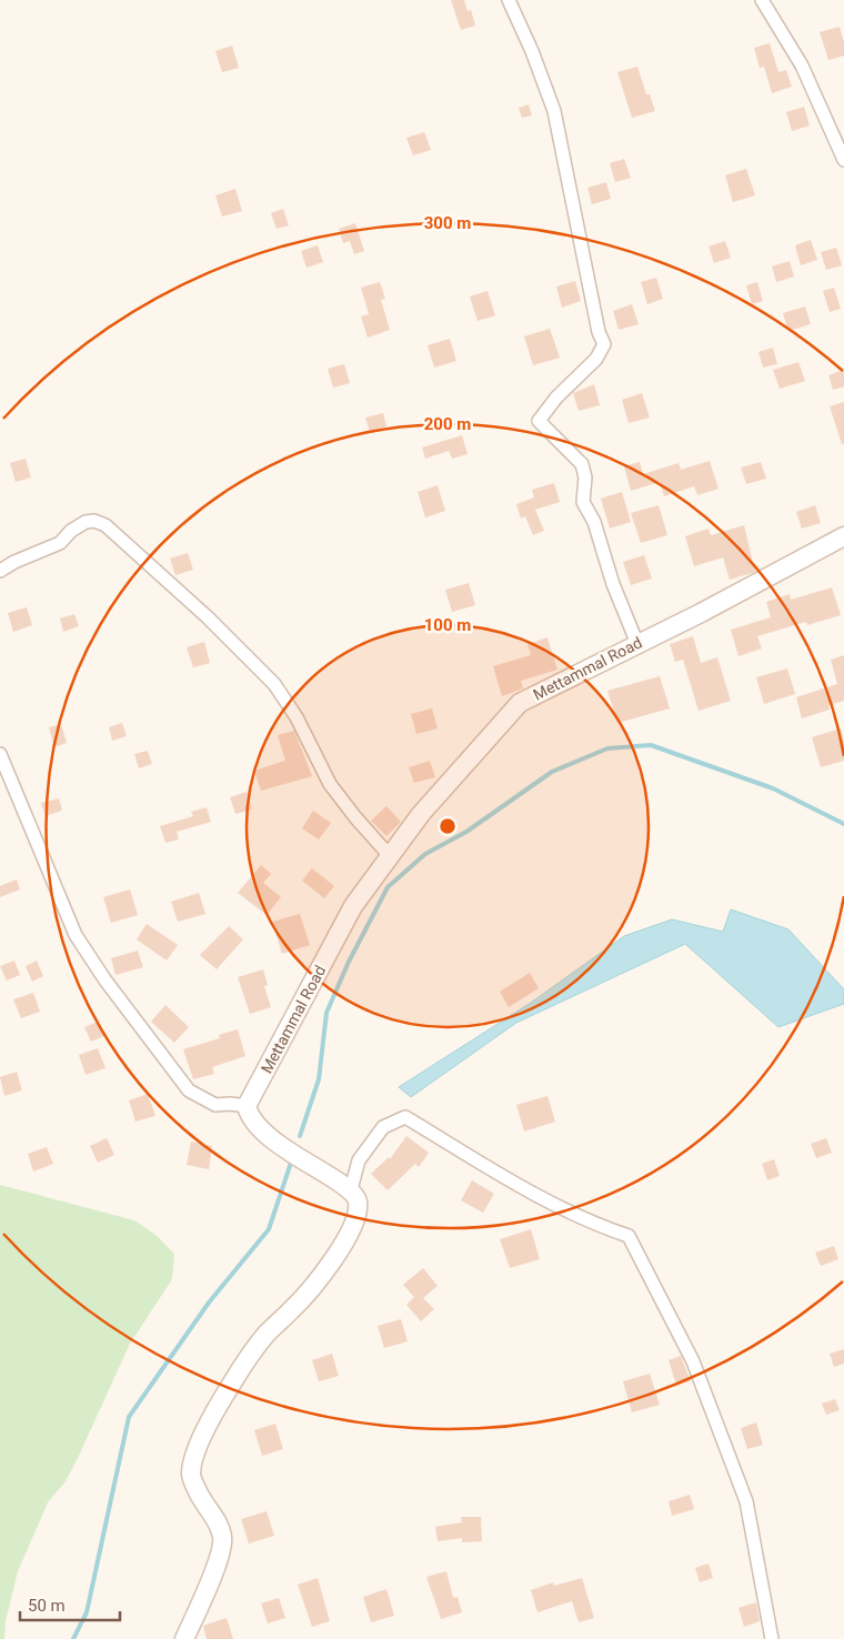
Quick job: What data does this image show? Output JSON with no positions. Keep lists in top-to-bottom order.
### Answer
{
  "streets": {
    "main road": ["Mettammal Road"]
  },
  "scale_bar": "50 m",
  "rings": ["300 m", "200 m", "100 m"]
}
